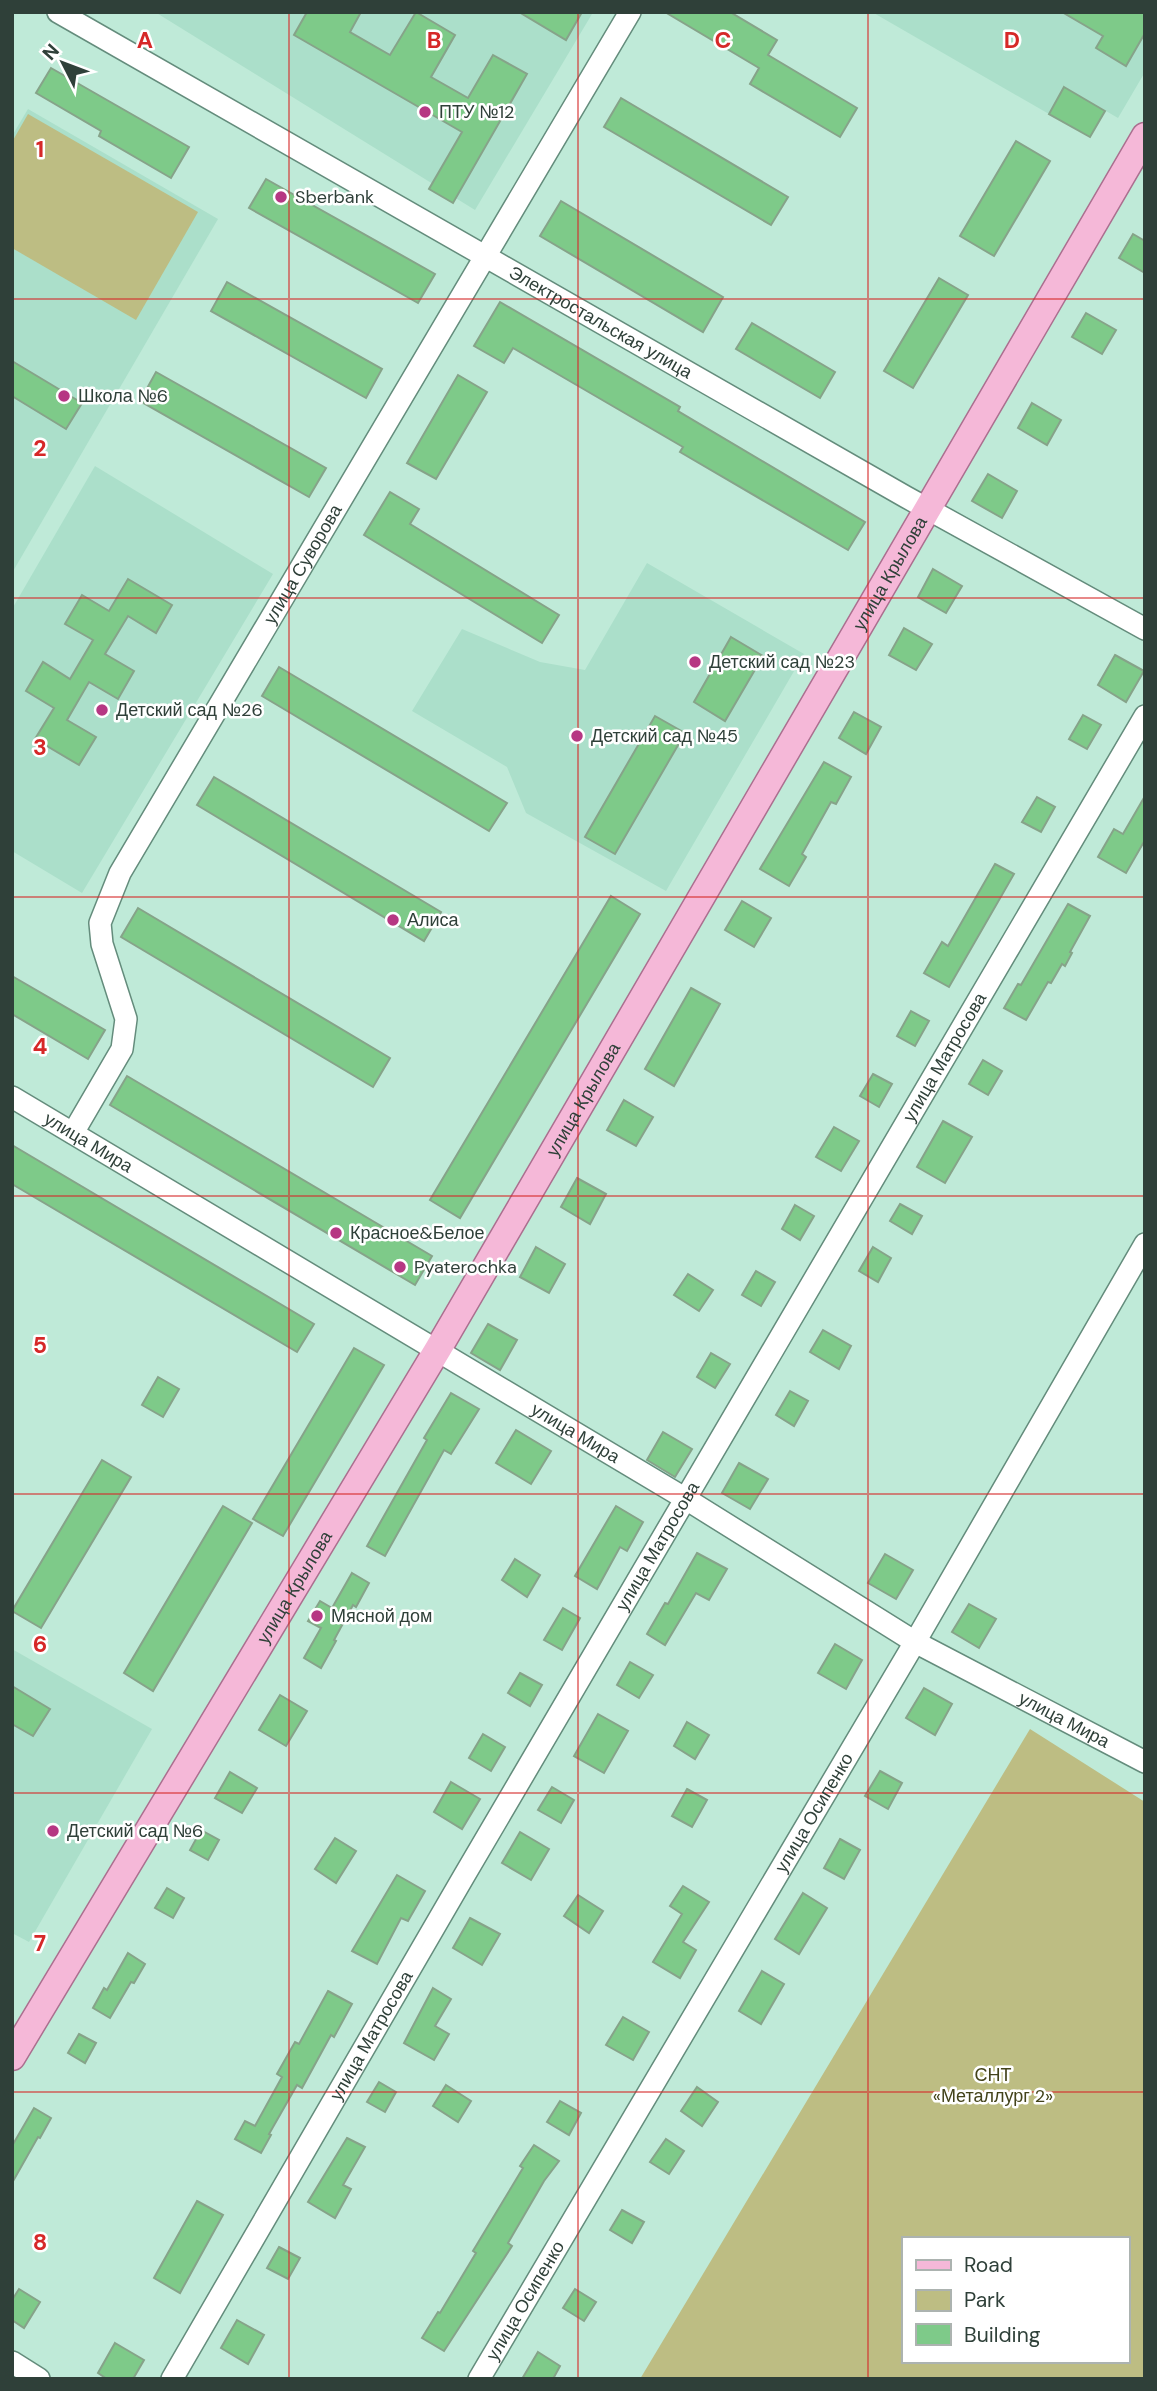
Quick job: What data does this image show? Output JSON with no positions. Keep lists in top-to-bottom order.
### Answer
{
  "streets": {
    "main road": ["улица Крылова"],
    "street": [
      "Электростальская улица",
      "улица Суворова",
      "улица Матросова",
      "улица Мира",
      "улица Осипенко"
    ]
  },
  "crossings": [
    ["Электростальская улица", "улица Суворова"],
    ["Электростальская улица", "улица Крылова"],
    ["улица Суворова", "улица Мира"],
    ["улица Крылова", "улица Мира"],
    ["улица Матросова", "улица Мира"],
    ["улица Мира", "улица Осипенко"]
  ],
  "parks": ["СНТ «Металлург 2»"],
  "places": [
    "ПТУ №12",
    "Sberbank",
    "Школа №6",
    "Детский сад №23",
    "Детский сад №26",
    "Детский сад №45",
    "Алиса",
    "Красное&Белое",
    "Pyaterochka",
    "Мясной дом",
    "Детский сад №6"
  ],
  "legend": ["Road", "Park", "Building"],
  "north": "top left",
  "grid": {
    "columns": [
      "A",
      "B",
      "C",
      "D"
    ],
    "rows": [
      "1",
      "2",
      "3",
      "4",
      "5",
      "6",
      "7",
      "8"
    ]
  }
}
